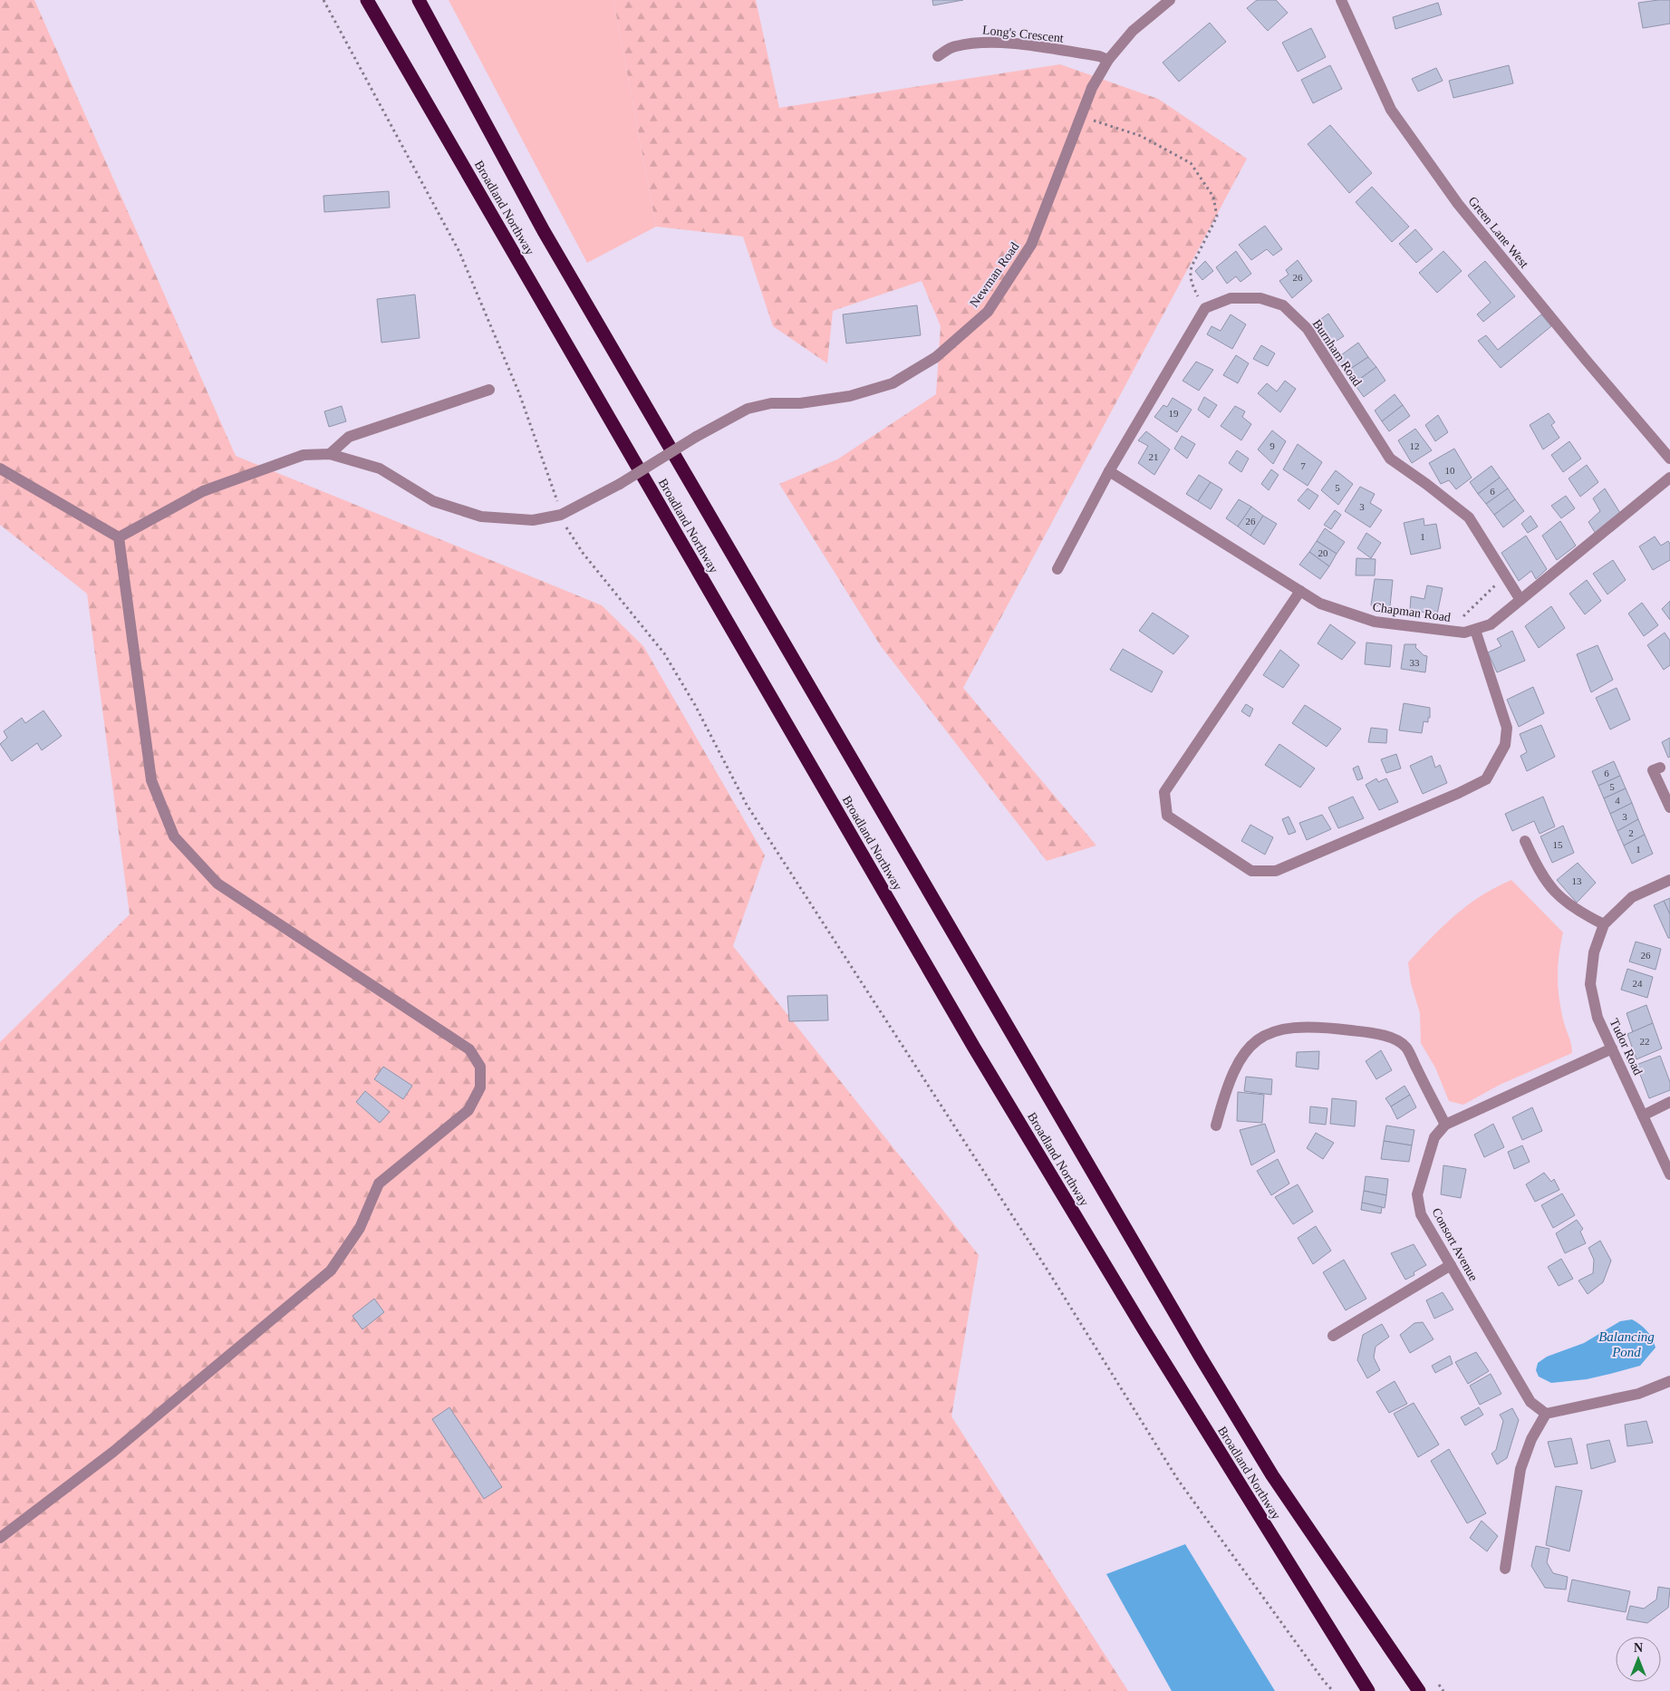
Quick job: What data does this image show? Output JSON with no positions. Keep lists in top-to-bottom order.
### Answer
{
  "streets": {
    "highway": ["Broadland Northway"],
    "street": [
      "Long's Crescent",
      "Green Lane West",
      "Newman Road",
      "Burnham Road",
      "Chapman Road",
      "Tudor Road",
      "Consort Avenue"
    ]
  },
  "crossings": [
    ["Long's Crescent", "Newman Road"],
    ["Burnham Road", "Chapman Road"]
  ],
  "water": ["Balancing Pond"],
  "house_numbers": [
    "26",
    "19",
    "9",
    "12",
    "21",
    "7",
    "10",
    "5",
    "6",
    "3",
    "26",
    "1",
    "20",
    "33",
    "6",
    "5",
    "4",
    "3",
    "2",
    "15",
    "1",
    "13",
    "26",
    "24",
    "22"
  ],
  "north": "top"
}
